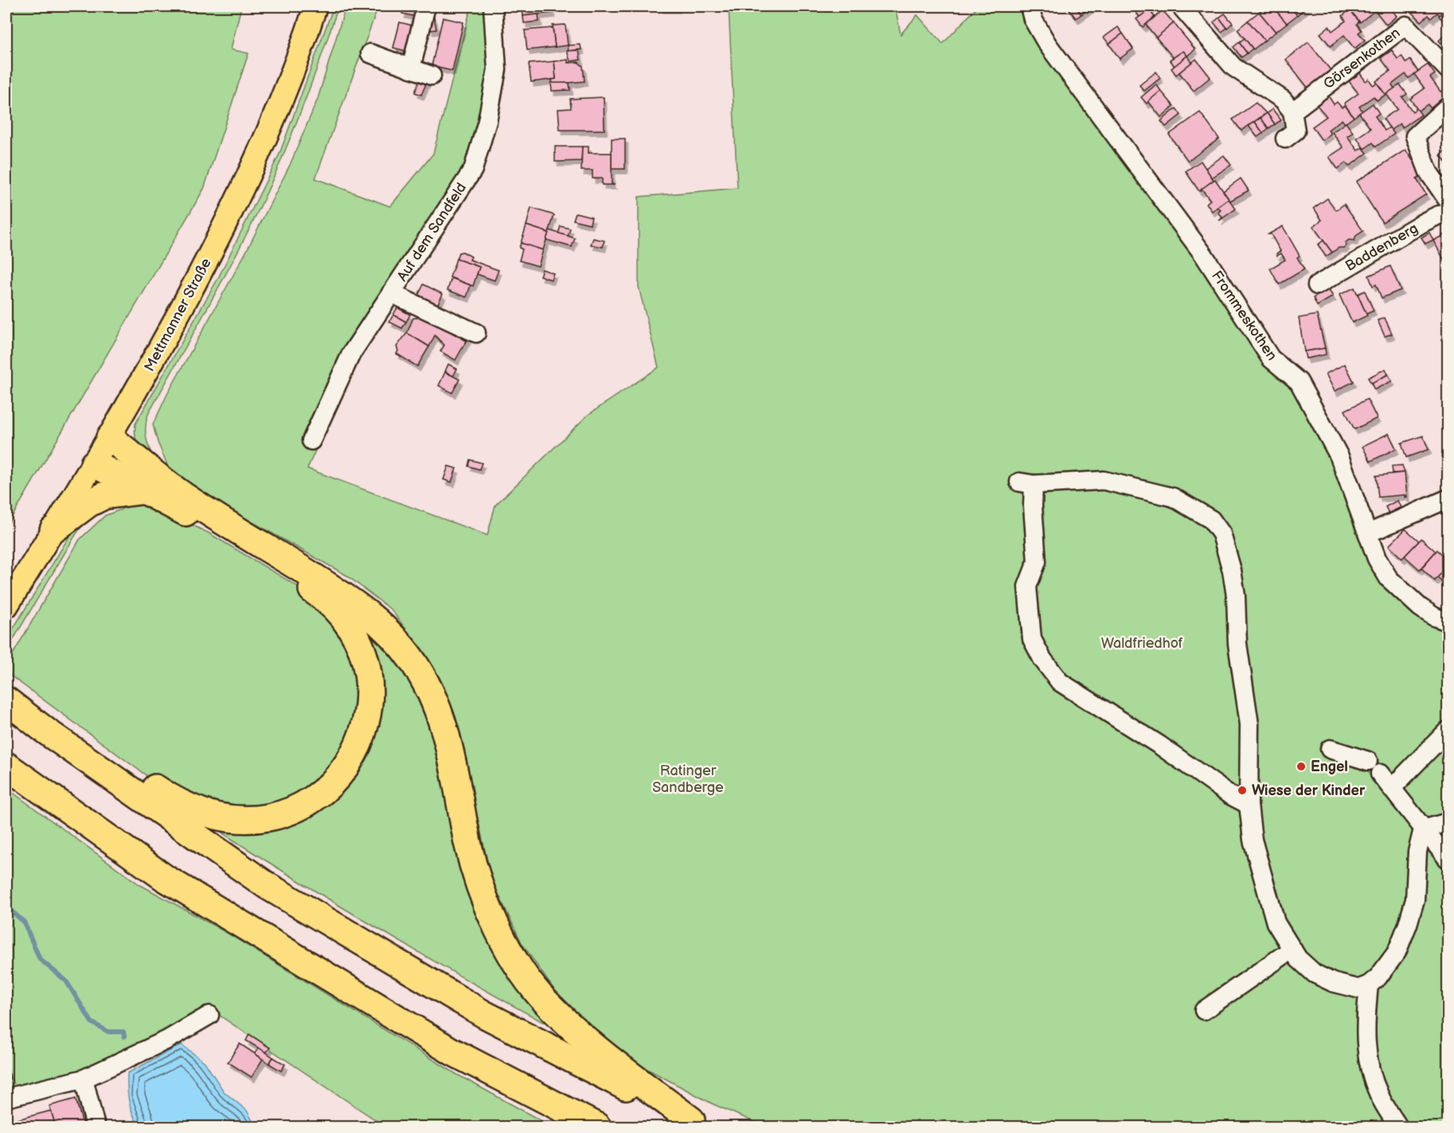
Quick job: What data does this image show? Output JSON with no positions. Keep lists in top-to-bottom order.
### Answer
{
  "streets": {
    "main road": ["Mettmanner Straße"],
    "street": [
      "Görsenkothen",
      "Auf dem Sandfeld",
      "Baddenberg",
      "Frommeskothen"
    ]
  },
  "parks": ["Waldfriedhof", "Ratinger Sandberge"],
  "places": ["Engel", "Wiese der Kinder"]
}
